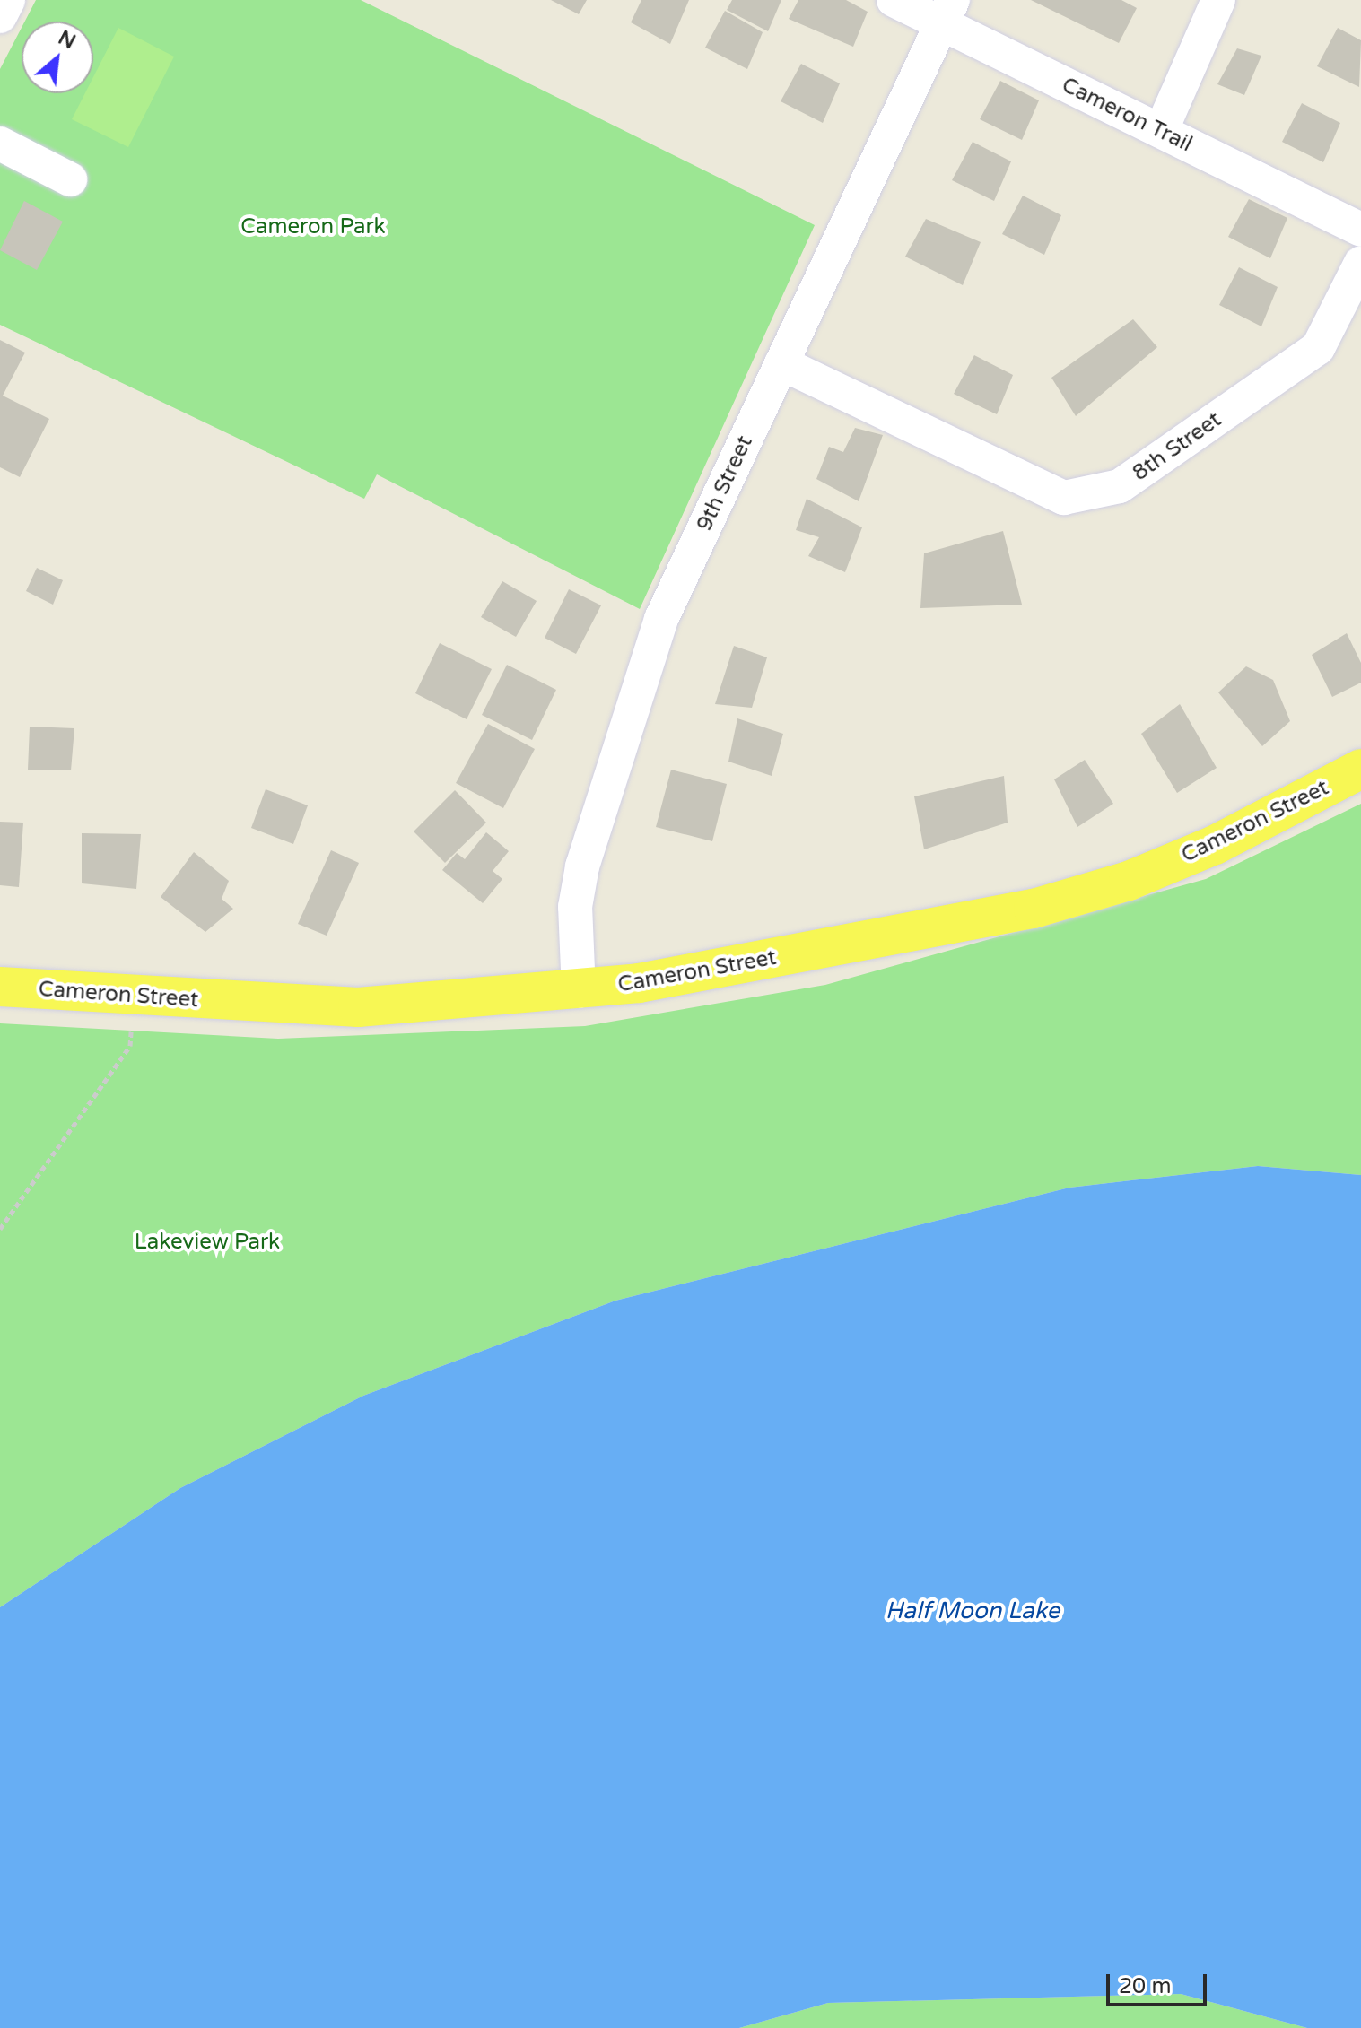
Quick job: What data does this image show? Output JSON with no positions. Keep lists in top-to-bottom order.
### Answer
{
  "streets": {
    "main road": ["Cameron Street"],
    "street": ["Cameron Trail", "8th Street", "9th Street"]
  },
  "crossings": [
    ["Cameron Trail", "9th Street"],
    ["8th Street", "9th Street"],
    ["9th Street", "Cameron Street"]
  ],
  "water": ["Half Moon Lake"],
  "parks": ["Cameron Park", "Lakeview Park"],
  "scale_bar": "20 m",
  "north": "top right"
}
